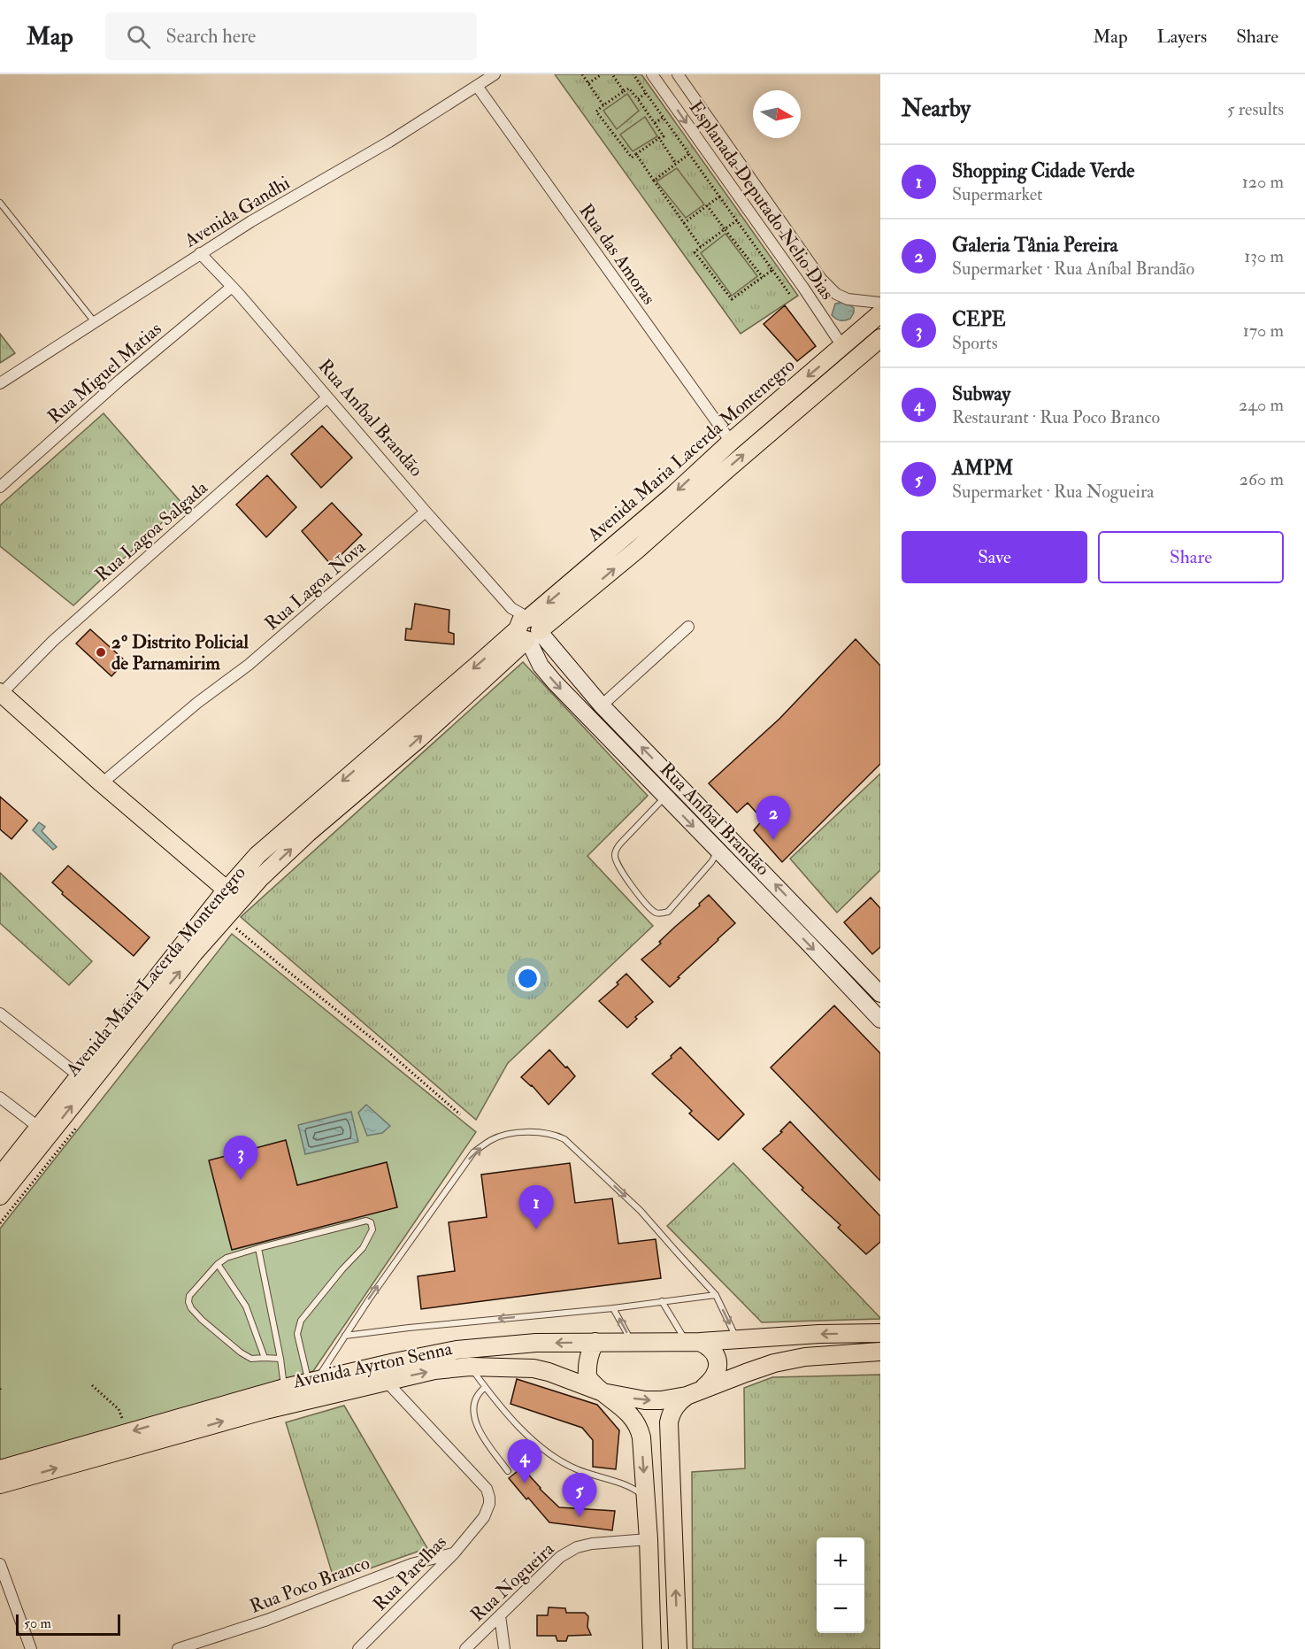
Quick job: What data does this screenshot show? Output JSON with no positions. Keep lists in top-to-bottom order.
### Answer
{
  "streets": {
    "main road": ["Avenida Maria Lacerda Montenegro", "Avenida Ayrton Senna"],
    "street": [
      "Esplanada Deputado Nelio Dias",
      "Avenida Gandhi",
      "Rua das Amoras",
      "Rua Miguel Matias",
      "Rua Aníbal Brandão",
      "Rua Lagoa Salgada",
      "Rua Lagoa Nova",
      "Rua Parelhas",
      "Rua Nogueira",
      "Rua Poco Branco"
    ]
  },
  "crossings": [
    ["Esplanada Deputado Nelio Dias", "Avenida Maria Lacerda Montenegro"],
    ["Avenida Gandhi", "Rua das Amoras"],
    ["Avenida Gandhi", "Rua Aníbal Brandão"],
    ["Rua das Amoras", "Avenida Maria Lacerda Montenegro"],
    ["Rua Miguel Matias", "Rua Aníbal Brandão"],
    ["Rua Aníbal Brandão", "Avenida Maria Lacerda Montenegro"],
    ["Rua Aníbal Brandão", "Rua Lagoa Salgada"],
    ["Rua Aníbal Brandão", "Rua Lagoa Nova"],
    ["Avenida Ayrton Senna", "Rua Parelhas"],
    ["Rua Parelhas", "Rua Poco Branco"]
  ],
  "places": ["2º Distrito Policial de Parnamirim"],
  "scale_bar": "50 m",
  "north": "right",
  "page": {
    "header": "Map",
    "search": "Search here",
    "nav": ["Map", "Layers", "Share"],
    "heading": ["Nearby", "5 results"],
    "list": [
      {
        "mark": "1",
        "name": "Shopping Cidade Verde",
        "note": "Supermarket",
        "value": "120 m"
      },
      {
        "mark": "2",
        "name": "Galeria Tânia Pereira",
        "note": "Supermarket · Rua Aníbal Brandão",
        "value": "130 m"
      },
      {
        "mark": "3",
        "name": "CEPE",
        "note": "Sports",
        "value": "170 m"
      },
      {
        "mark": "4",
        "name": "Subway",
        "note": "Restaurant · Rua Poco Branco",
        "value": "240 m"
      },
      {
        "mark": "5",
        "name": "AMPM",
        "note": "Supermarket · Rua Nogueira",
        "value": "260 m"
      }
    ],
    "buttons": ["Save", "Share"],
    "pins": [
      "2",
      "3",
      "1",
      "4",
      "5"
    ],
    "map_buttons": ["+", "−"],
    "scale": "50 m"
  }
}
